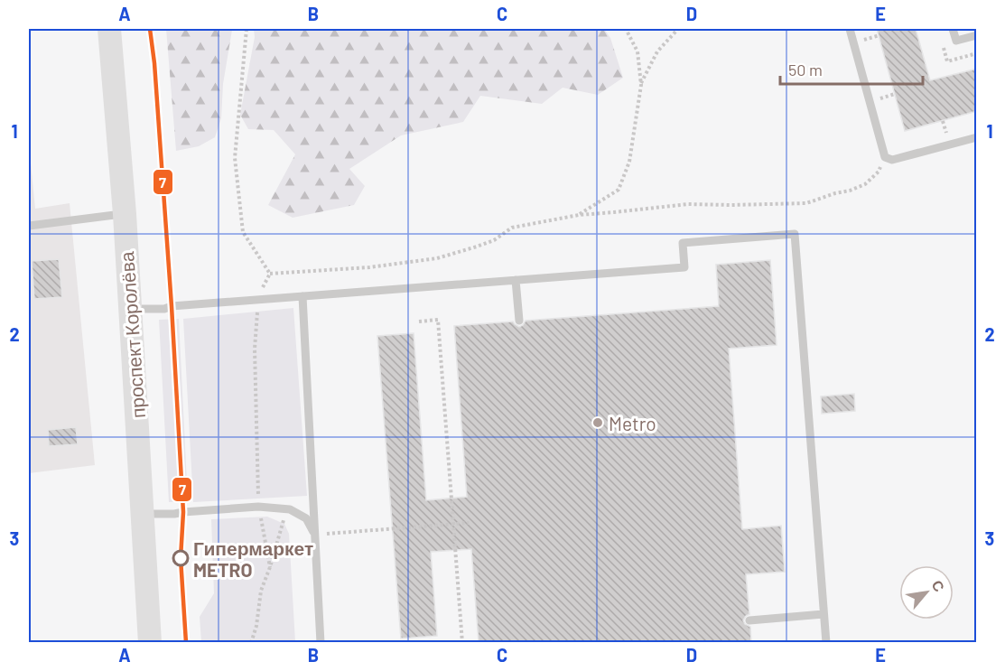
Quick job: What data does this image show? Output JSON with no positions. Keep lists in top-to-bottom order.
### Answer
{
  "streets": {
    "main road": ["проспект Королёва"]
  },
  "places": ["Metro", "Гипермаркет METRO"],
  "lines": ["transit line 7"],
  "scale_bar": "50 m",
  "north": "top right",
  "grid": {
    "columns": [
      "A",
      "B",
      "C",
      "D",
      "E"
    ],
    "rows": ["1", "2", "3"]
  }
}
